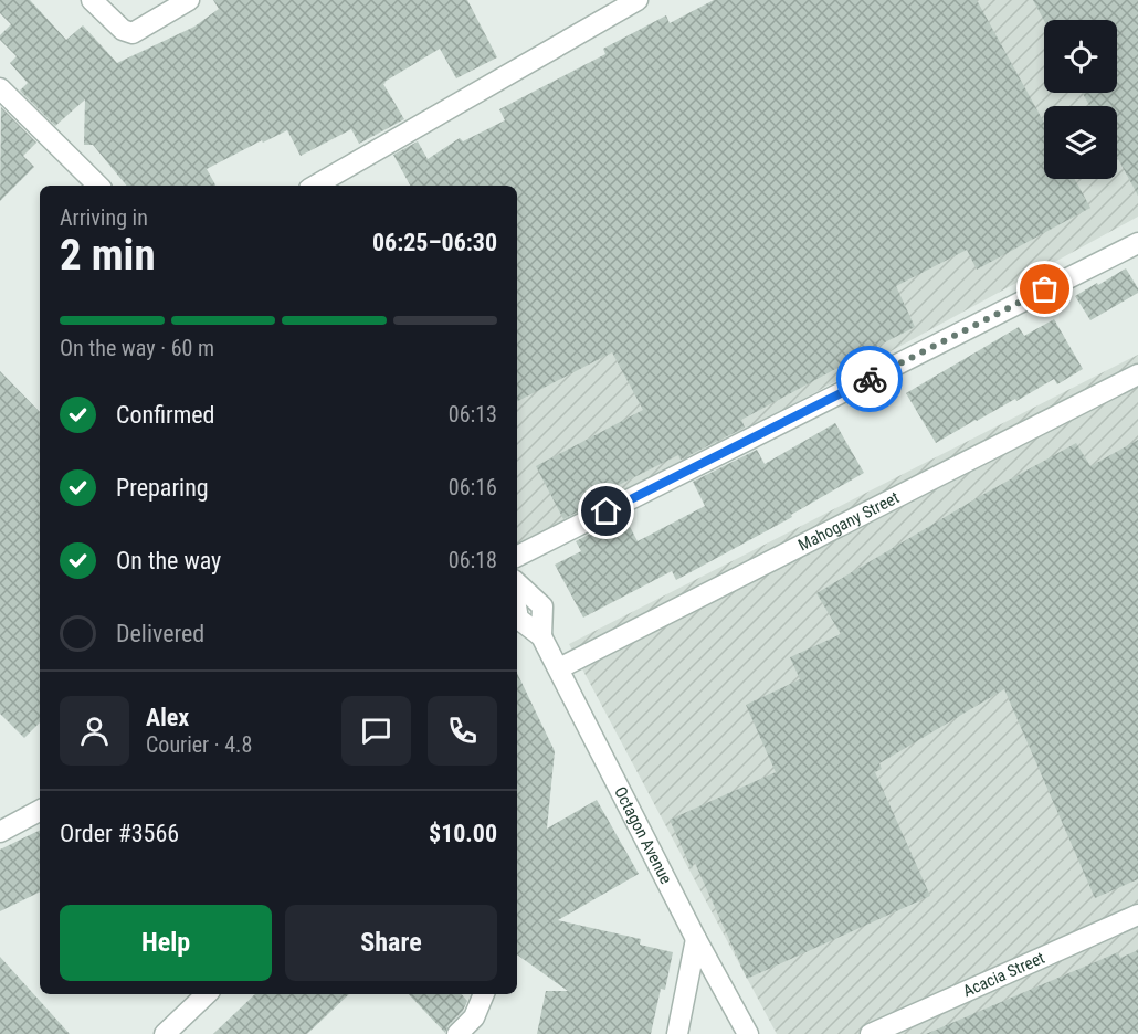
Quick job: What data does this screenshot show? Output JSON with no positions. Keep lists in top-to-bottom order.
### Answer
{
  "streets": {
    "street": ["Mahogany Street", "Octagon Avenue", "Acacia Street"]
  },
  "crossings": [
    ["Mahogany Street", "Octagon Avenue"]
  ],
  "page": {
    "heading": ["2 min", "Arriving in", "06:25–06:30"],
    "panel": [
      "Alex",
      "Courier · 4.8",
      "Order #3566",
      "$10.00"
    ],
    "bar": "On the way · 60 m",
    "list": [
      ["Confirmed", "06:13"],
      ["Preparing", "06:16"],
      ["On the way", "06:18"],
      "Delivered"
    ],
    "buttons": ["Help", "Share"]
  }
}
